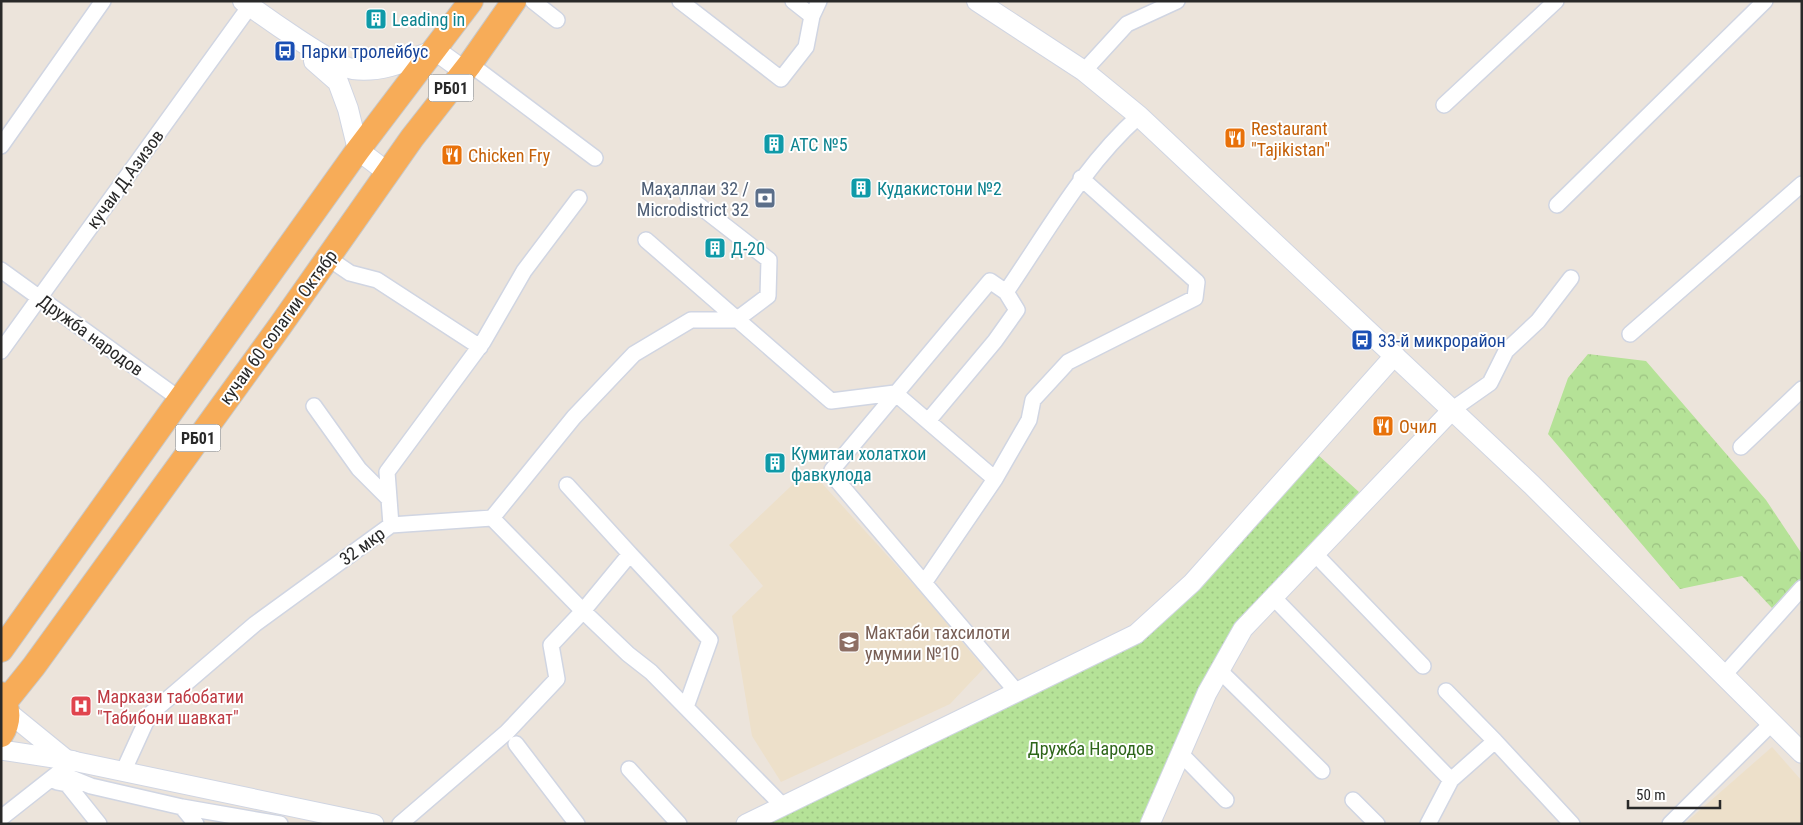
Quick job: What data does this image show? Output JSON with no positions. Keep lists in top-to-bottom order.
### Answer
{
  "streets": {
    "highway": ["РБ01", "кучаи 60 солагии Октябр"],
    "street": ["кучаи Д.Азизов", "Дружба народов", "32 мкр"]
  },
  "crossings": [
    ["РБ01", "кучаи 60 солагии Октябр"],
    ["кучаи Д.Азизов", "Дружба народов"],
    ["кучаи 60 солагии Октябр", "Дружба народов"]
  ],
  "parks": ["Дружба Народов"],
  "places": {
    "building": [
      "Leading in",
      "АТС №5",
      "Кудакистони №2",
      "Д-20",
      "Кумитаи холатхои фавкулода"
    ],
    "bus stop": ["Парки тролейбус", "33-й микрорайон"],
    "restaurant": ["Restaurant \"Tajikistan\"", "Chicken Fry", "Очил"],
    "bank": ["Маҳаллаи 32 / Microdistrict 32"],
    "school or university": ["Мактаби тахсилоти умумии №10"],
    "hospital": ["Маркази табобатии \"Табибони шавкат\""]
  },
  "scale_bar": "50 m"
}
